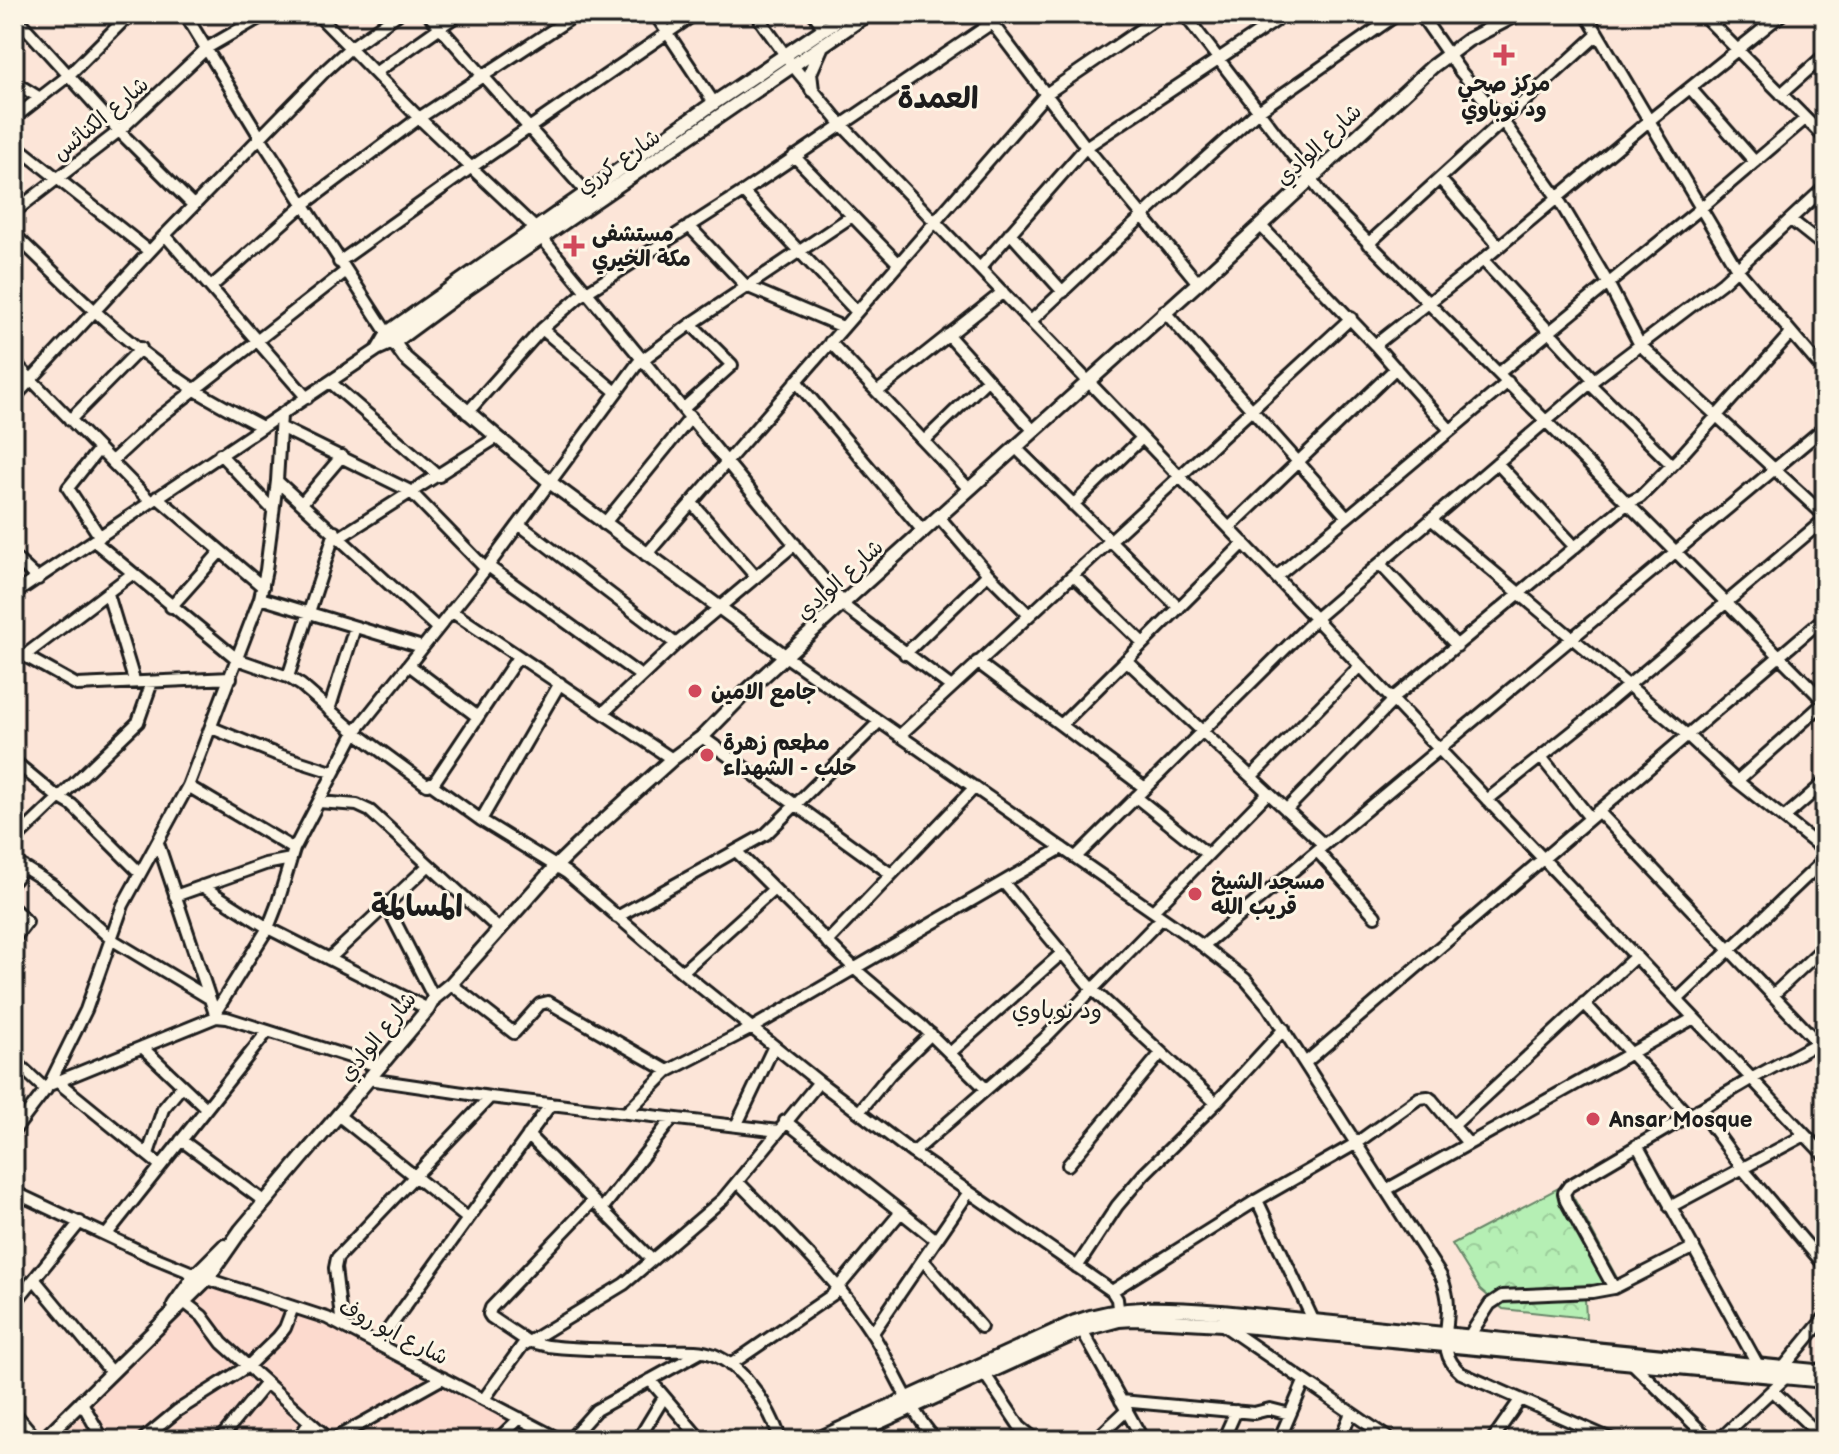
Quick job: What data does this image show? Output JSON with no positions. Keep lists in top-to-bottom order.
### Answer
{
  "streets": {
    "main road": ["شارع الوادي", "شارع كرري"],
    "street": ["شارع الكنائس", "شارع ابو روف"]
  },
  "crossings": [
    ["شارع الوادي", "شارع ابو روف"]
  ],
  "districts": ["العمدة", "المسالمة", "ود نوباوي"],
  "places": {
    "health": ["مركز صحي ود نوباوي", "مستشفى مكة الخيري"],
    "other": [
      "جامع الامين",
      "مطعم زهرة حلب - الشهداء",
      "مسجد الشيخ قريب الله",
      "Ansar Mosque"
    ]
  }
}
